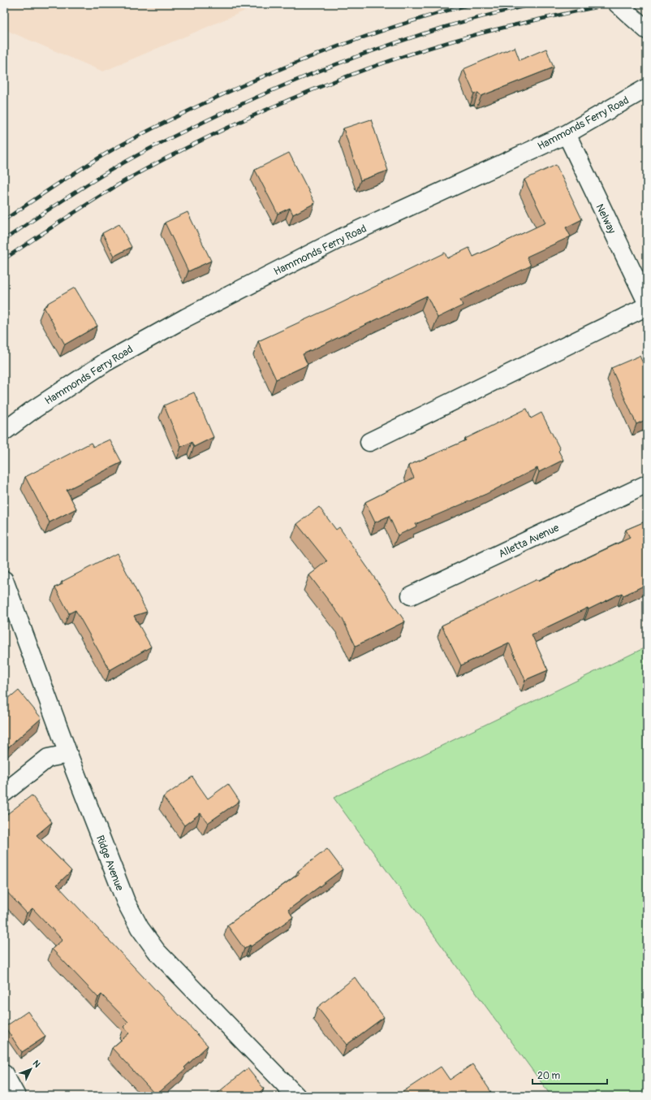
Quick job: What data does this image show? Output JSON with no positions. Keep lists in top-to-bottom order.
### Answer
{
  "streets": {
    "street": [
      "Hammonds Ferry Road",
      "Nelway",
      "Alletta Avenue",
      "Ridge Avenue"
    ]
  },
  "crossings": [
    ["Hammonds Ferry Road", "Nelway"]
  ],
  "scale_bar": "20 m",
  "north": "top right"
}
